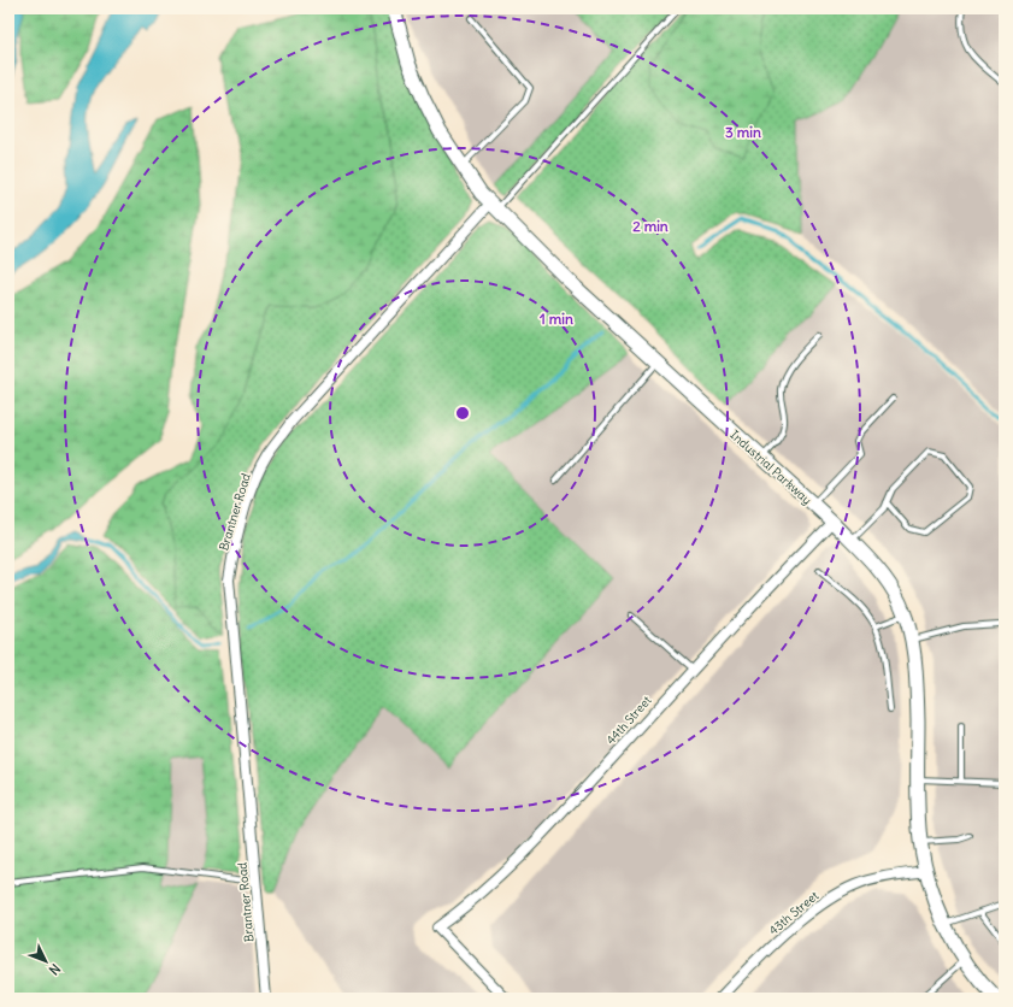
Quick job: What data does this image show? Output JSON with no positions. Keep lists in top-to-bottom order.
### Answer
{
  "streets": {
    "street": [
      "Industrial Parkway",
      "Brantner Road",
      "44th Street",
      "43th Street"
    ]
  },
  "crossings": [
    ["Industrial Parkway", "Brantner Road"],
    ["Industrial Parkway", "44th Street"],
    ["Industrial Parkway", "43th Street"]
  ],
  "north": "bottom right",
  "rings": ["3 min", "2 min", "1 min"]
}
